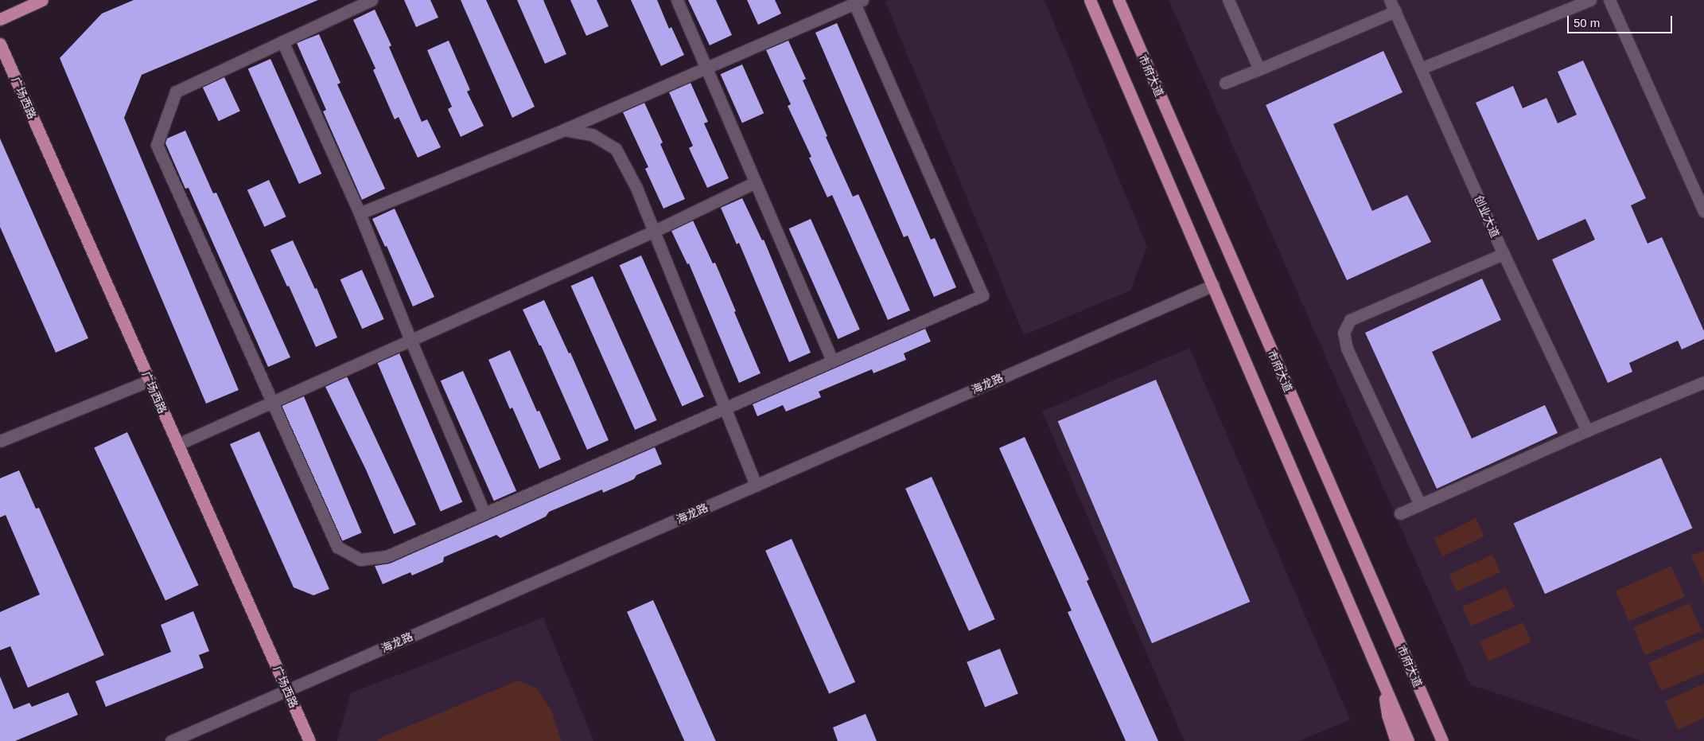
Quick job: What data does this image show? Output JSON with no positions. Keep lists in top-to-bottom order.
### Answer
{
  "streets": {
    "main road": ["市府大道", "广场西路"],
    "street": ["创业大道", "海龙路"]
  },
  "crossings": [
    ["广场西路", "海龙路"]
  ],
  "scale_bar": "50 m"
}
